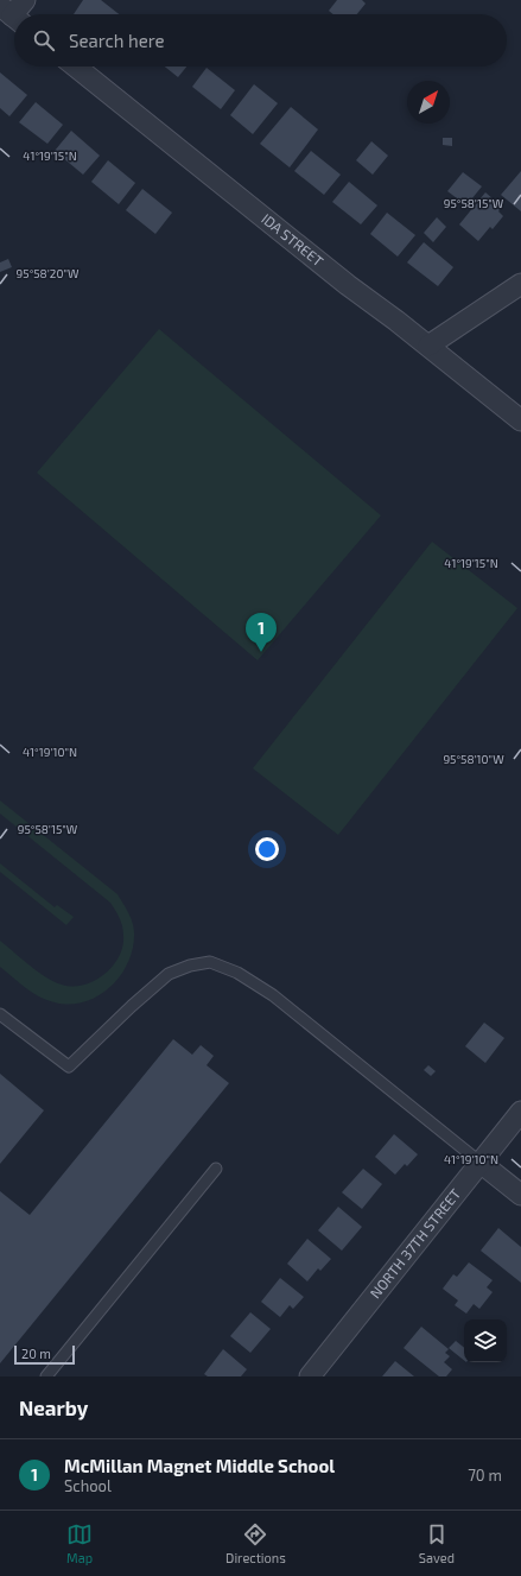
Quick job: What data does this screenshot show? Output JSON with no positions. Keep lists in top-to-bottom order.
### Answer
{
  "streets": {
    "street": ["IDA STREET", "NORTH 37TH STREET"]
  },
  "scale_bar": "20 m",
  "north": "top right",
  "page": {
    "search": "Search here",
    "pins": "1",
    "scale": "20 m",
    "heading": "Nearby",
    "list": [
      {
        "mark": "1",
        "name": "McMillan Magnet Middle School",
        "note": "School",
        "value": "70 m"
      }
    ],
    "nav": ["Map", "Directions", "Saved"]
  },
  "coordinates": [
    "41°19'15\"N",
    "95°58'15\"W",
    "95°58'20\"W",
    "41°19'10\"N",
    "95°58'10\"W"
  ]
}
